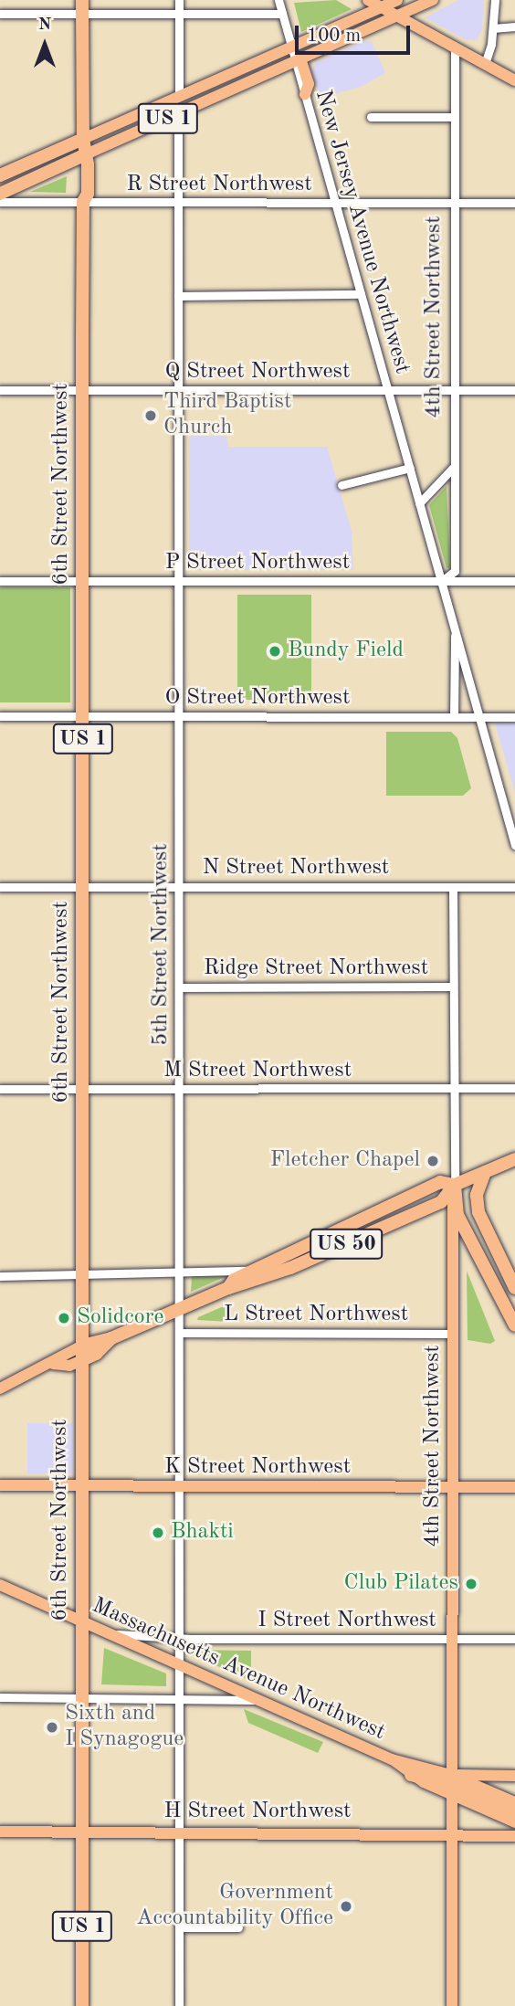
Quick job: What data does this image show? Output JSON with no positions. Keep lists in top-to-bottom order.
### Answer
{
  "streets": {
    "highway": ["US 1", "6th Street Northwest", "US 50"],
    "main road": [
      "4th Street Northwest",
      "K Street Northwest",
      "Massachusetts Avenue Northwest",
      "H Street Northwest"
    ],
    "street": [
      "R Street Northwest",
      "New Jersey Avenue Northwest",
      "Q Street Northwest",
      "P Street Northwest",
      "O Street Northwest",
      "N Street Northwest",
      "5th Street Northwest",
      "Ridge Street Northwest",
      "M Street Northwest",
      "L Street Northwest",
      "I Street Northwest"
    ]
  },
  "crossings": [
    ["US 1", "6th Street Northwest"],
    ["US 1", "5th Street Northwest"],
    ["R Street Northwest", "New Jersey Avenue Northwest"],
    ["R Street Northwest", "4th Street Northwest"],
    ["R Street Northwest", "6th Street Northwest"],
    ["R Street Northwest", "5th Street Northwest"],
    ["New Jersey Avenue Northwest", "4th Street Northwest"],
    ["New Jersey Avenue Northwest", "Q Street Northwest"],
    ["New Jersey Avenue Northwest", "P Street Northwest"],
    ["New Jersey Avenue Northwest", "O Street Northwest"],
    ["4th Street Northwest", "Q Street Northwest"],
    ["4th Street Northwest", "P Street Northwest"],
    ["4th Street Northwest", "N Street Northwest"],
    ["4th Street Northwest", "Ridge Street Northwest"],
    ["4th Street Northwest", "M Street Northwest"],
    ["4th Street Northwest", "US 50"],
    ["4th Street Northwest", "L Street Northwest"],
    ["4th Street Northwest", "K Street Northwest"],
    ["4th Street Northwest", "I Street Northwest"],
    ["4th Street Northwest", "Massachusetts Avenue Northwest"],
    ["4th Street Northwest", "H Street Northwest"],
    ["Q Street Northwest", "6th Street Northwest"],
    ["Q Street Northwest", "5th Street Northwest"],
    ["6th Street Northwest", "P Street Northwest"],
    ["6th Street Northwest", "O Street Northwest"],
    ["6th Street Northwest", "N Street Northwest"],
    ["6th Street Northwest", "M Street Northwest"],
    ["6th Street Northwest", "US 50"],
    ["6th Street Northwest", "L Street Northwest"],
    ["6th Street Northwest", "K Street Northwest"],
    ["6th Street Northwest", "Massachusetts Avenue Northwest"],
    ["6th Street Northwest", "H Street Northwest"],
    ["P Street Northwest", "5th Street Northwest"],
    ["O Street Northwest", "5th Street Northwest"],
    ["N Street Northwest", "5th Street Northwest"],
    ["5th Street Northwest", "Ridge Street Northwest"],
    ["5th Street Northwest", "M Street Northwest"],
    ["5th Street Northwest", "US 50"],
    ["5th Street Northwest", "L Street Northwest"],
    ["5th Street Northwest", "K Street Northwest"],
    ["5th Street Northwest", "I Street Northwest"],
    ["5th Street Northwest", "Massachusetts Avenue Northwest"],
    ["5th Street Northwest", "H Street Northwest"],
    ["US 50", "L Street Northwest"],
    ["I Street Northwest", "Massachusetts Avenue Northwest"]
  ],
  "places": [
    "Third Baptist Church",
    "Bundy Field",
    "Fletcher Chapel",
    "Solidcore",
    "Bhakti",
    "Club Pilates",
    "Sixth and I Synagogue",
    "Government Accountability Office"
  ],
  "scale_bar": "100 m",
  "north": "top"
}
